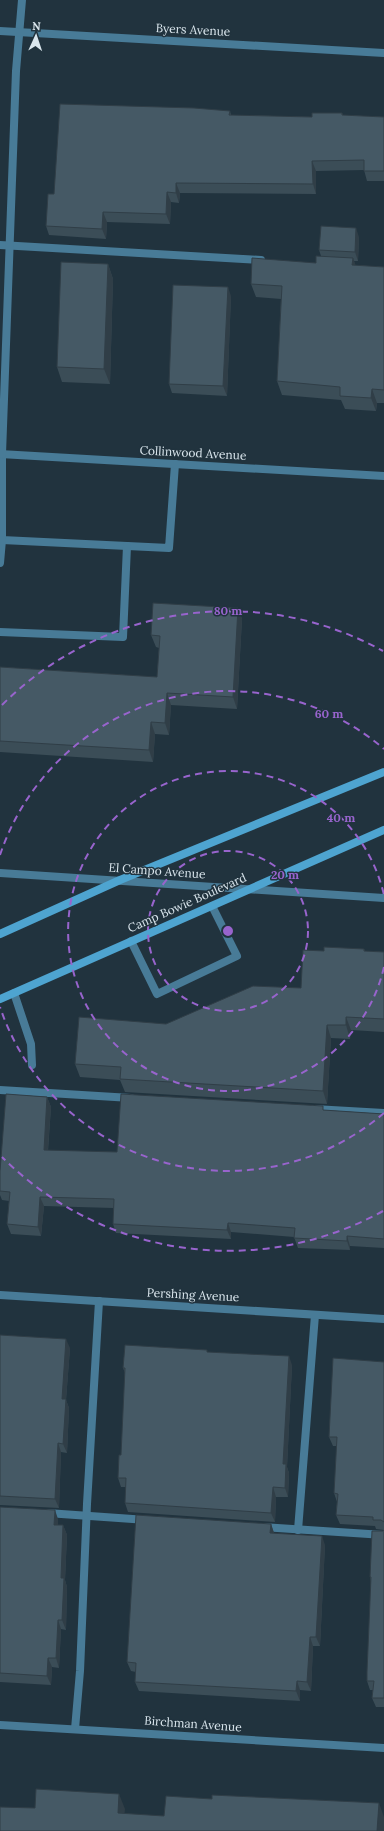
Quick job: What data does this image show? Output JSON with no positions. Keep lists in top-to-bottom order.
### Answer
{
  "streets": {
    "main road": ["Camp Bowie Boulevard"],
    "street": [
      "Byers Avenue",
      "Collinwood Avenue",
      "El Campo Avenue",
      "Pershing Avenue",
      "Birchman Avenue"
    ]
  },
  "crossings": [
    ["El Campo Avenue", "Camp Bowie Boulevard"]
  ],
  "north": "top",
  "rings": [
    "80 m",
    "60 m",
    "40 m",
    "20 m"
  ]
}
